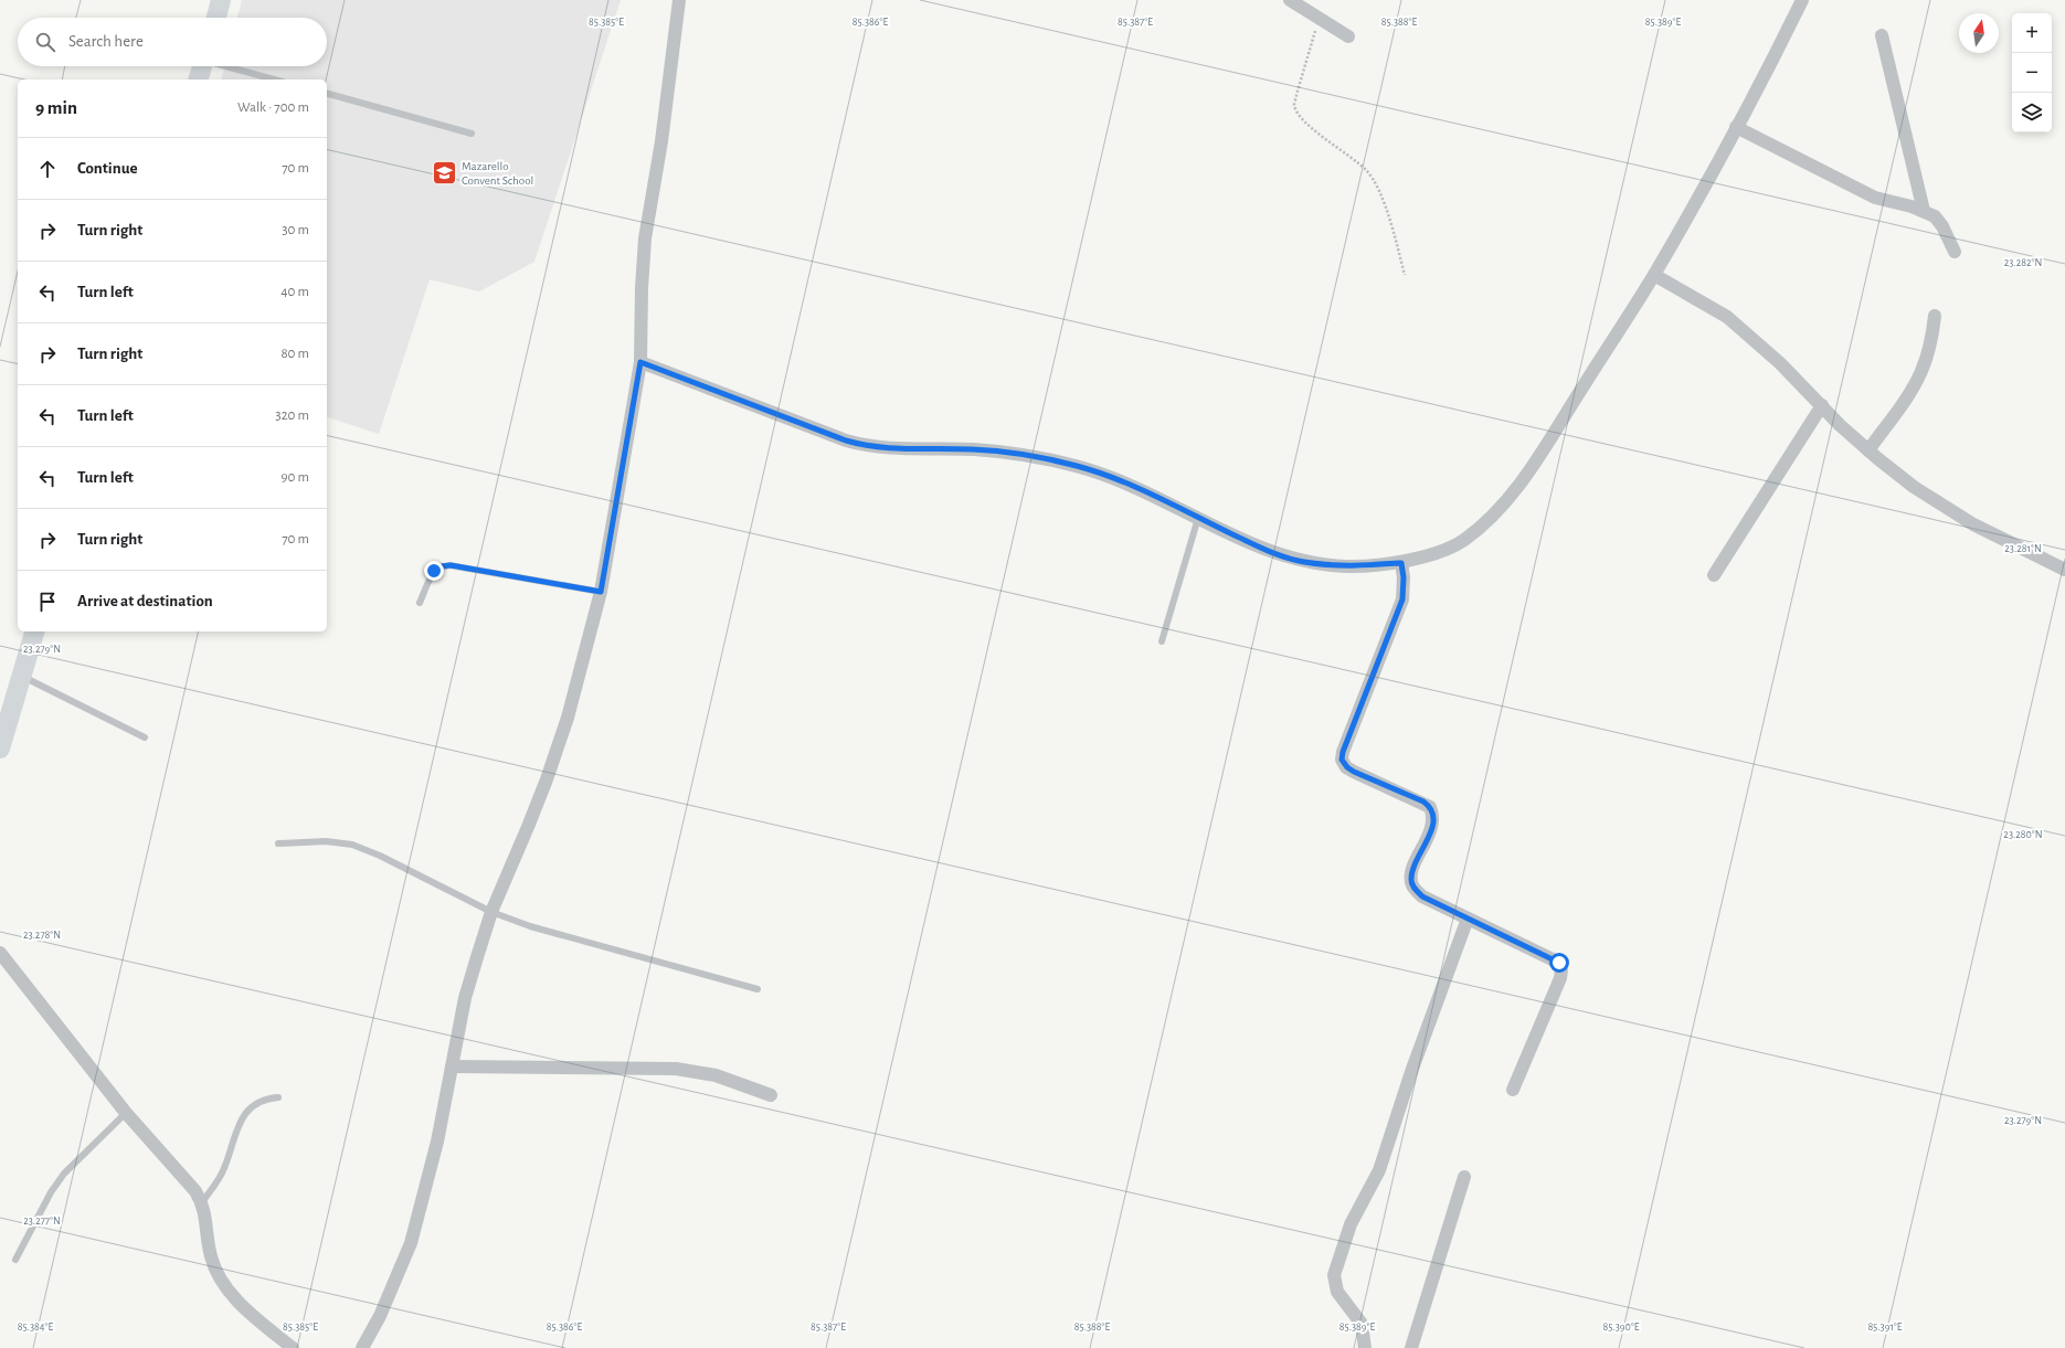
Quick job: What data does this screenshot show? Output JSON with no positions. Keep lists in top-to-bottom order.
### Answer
{
  "places": {
    "school or university": ["Mazarello Convent School"]
  },
  "north": "top",
  "page": {
    "map_buttons": ["+", "−"],
    "search": "Search here",
    "heading": ["9 min", "Walk · 700 m"],
    "list": [
      ["Continue", "70 m"],
      ["Turn right", "30 m"],
      ["Turn left", "40 m"],
      ["Turn right", "80 m"],
      ["Turn left", "320 m"],
      ["Turn left", "90 m"],
      ["Turn right", "70 m"],
      "Arrive at destination"
    ]
  },
  "coordinates": [
    "85.385°E",
    "85.386°E",
    "85.387°E",
    "85.388°E",
    "85.389°E",
    "23.282°N",
    "23.281°N",
    "23.279°N",
    "23.280°N",
    "23.278°N",
    "23.277°N",
    "85.384°E",
    "85.390°E",
    "85.391°E"
  ]
}
